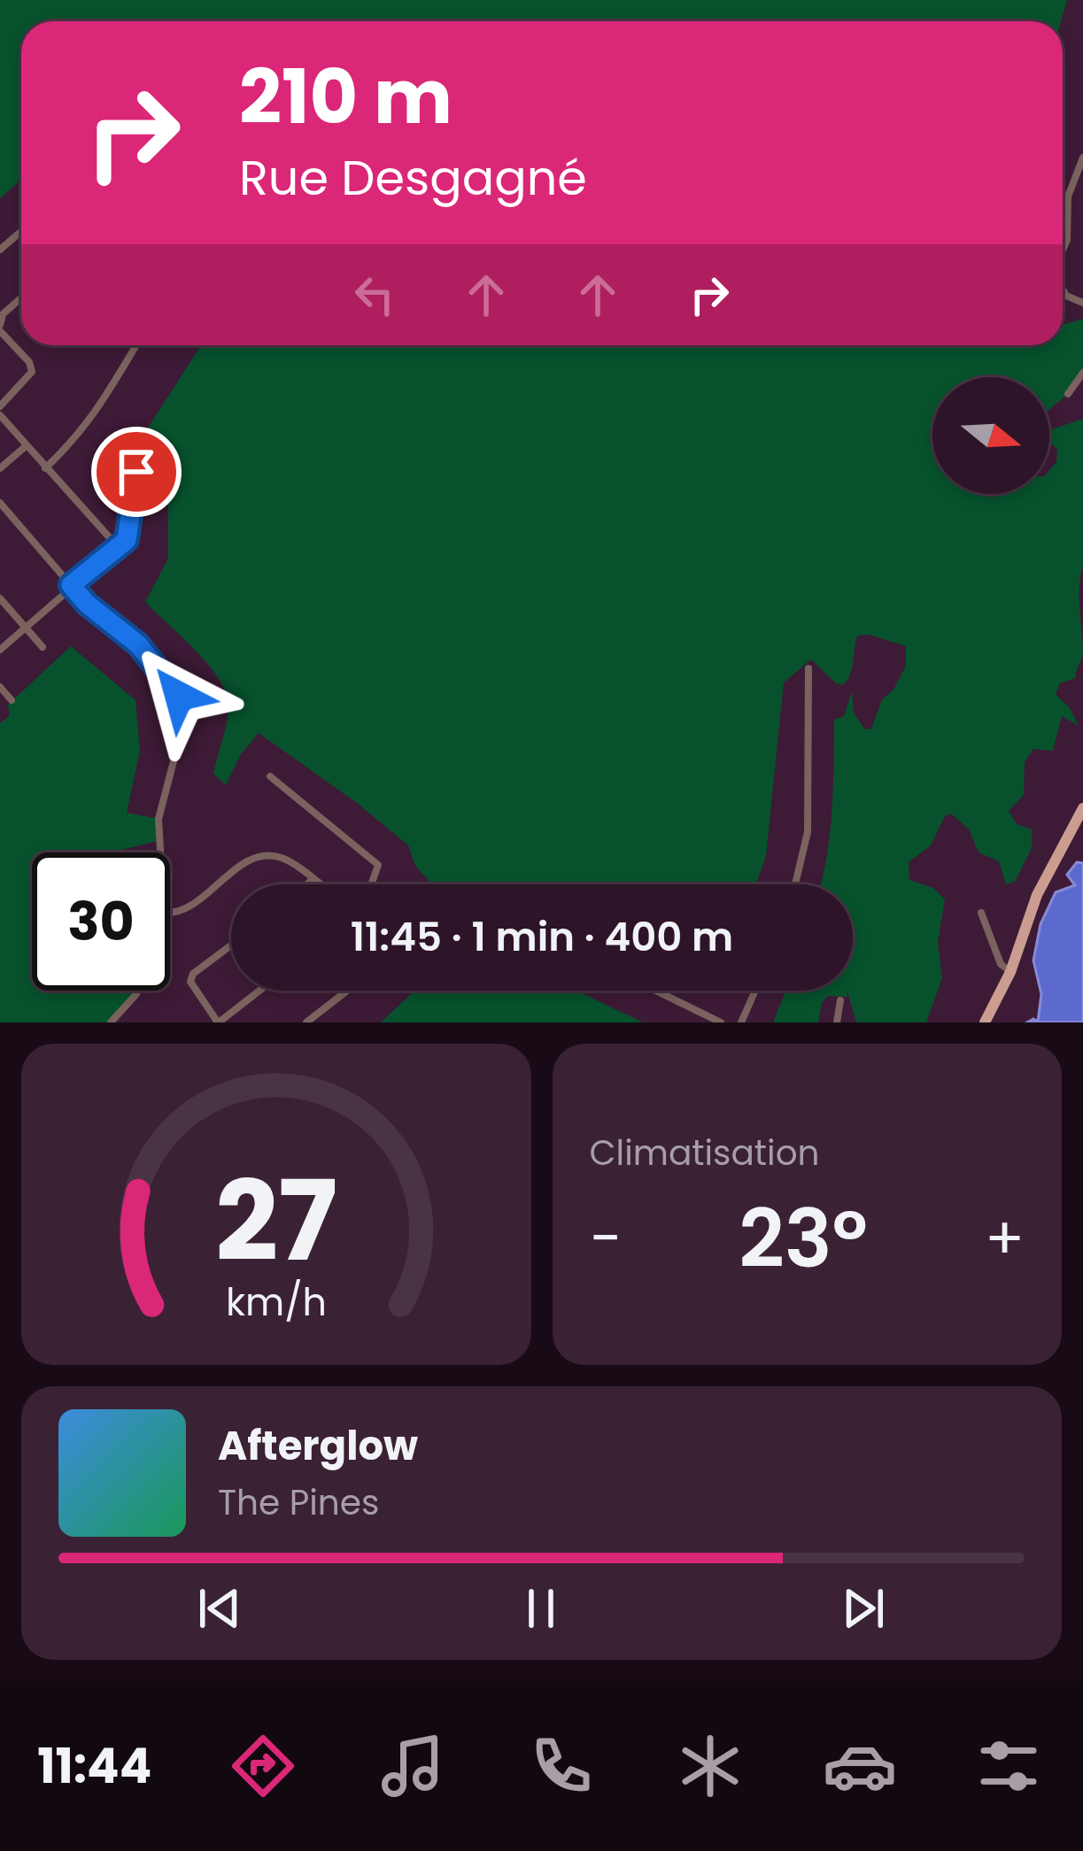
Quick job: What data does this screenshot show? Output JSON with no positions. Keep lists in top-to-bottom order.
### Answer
{
  "north": "right",
  "page": {
    "turn": ["210 m", "Rue Desgagné"],
    "limit": "30",
    "trip": "11:45 · 1 min · 400 m",
    "tile": "Climatisation",
    "heat": ["−", "23°", "+"],
    "song": ["Afterglow", "The Pines"],
    "tabs": "11:44",
    "gauge": ["27", "km/h"]
  }
}
